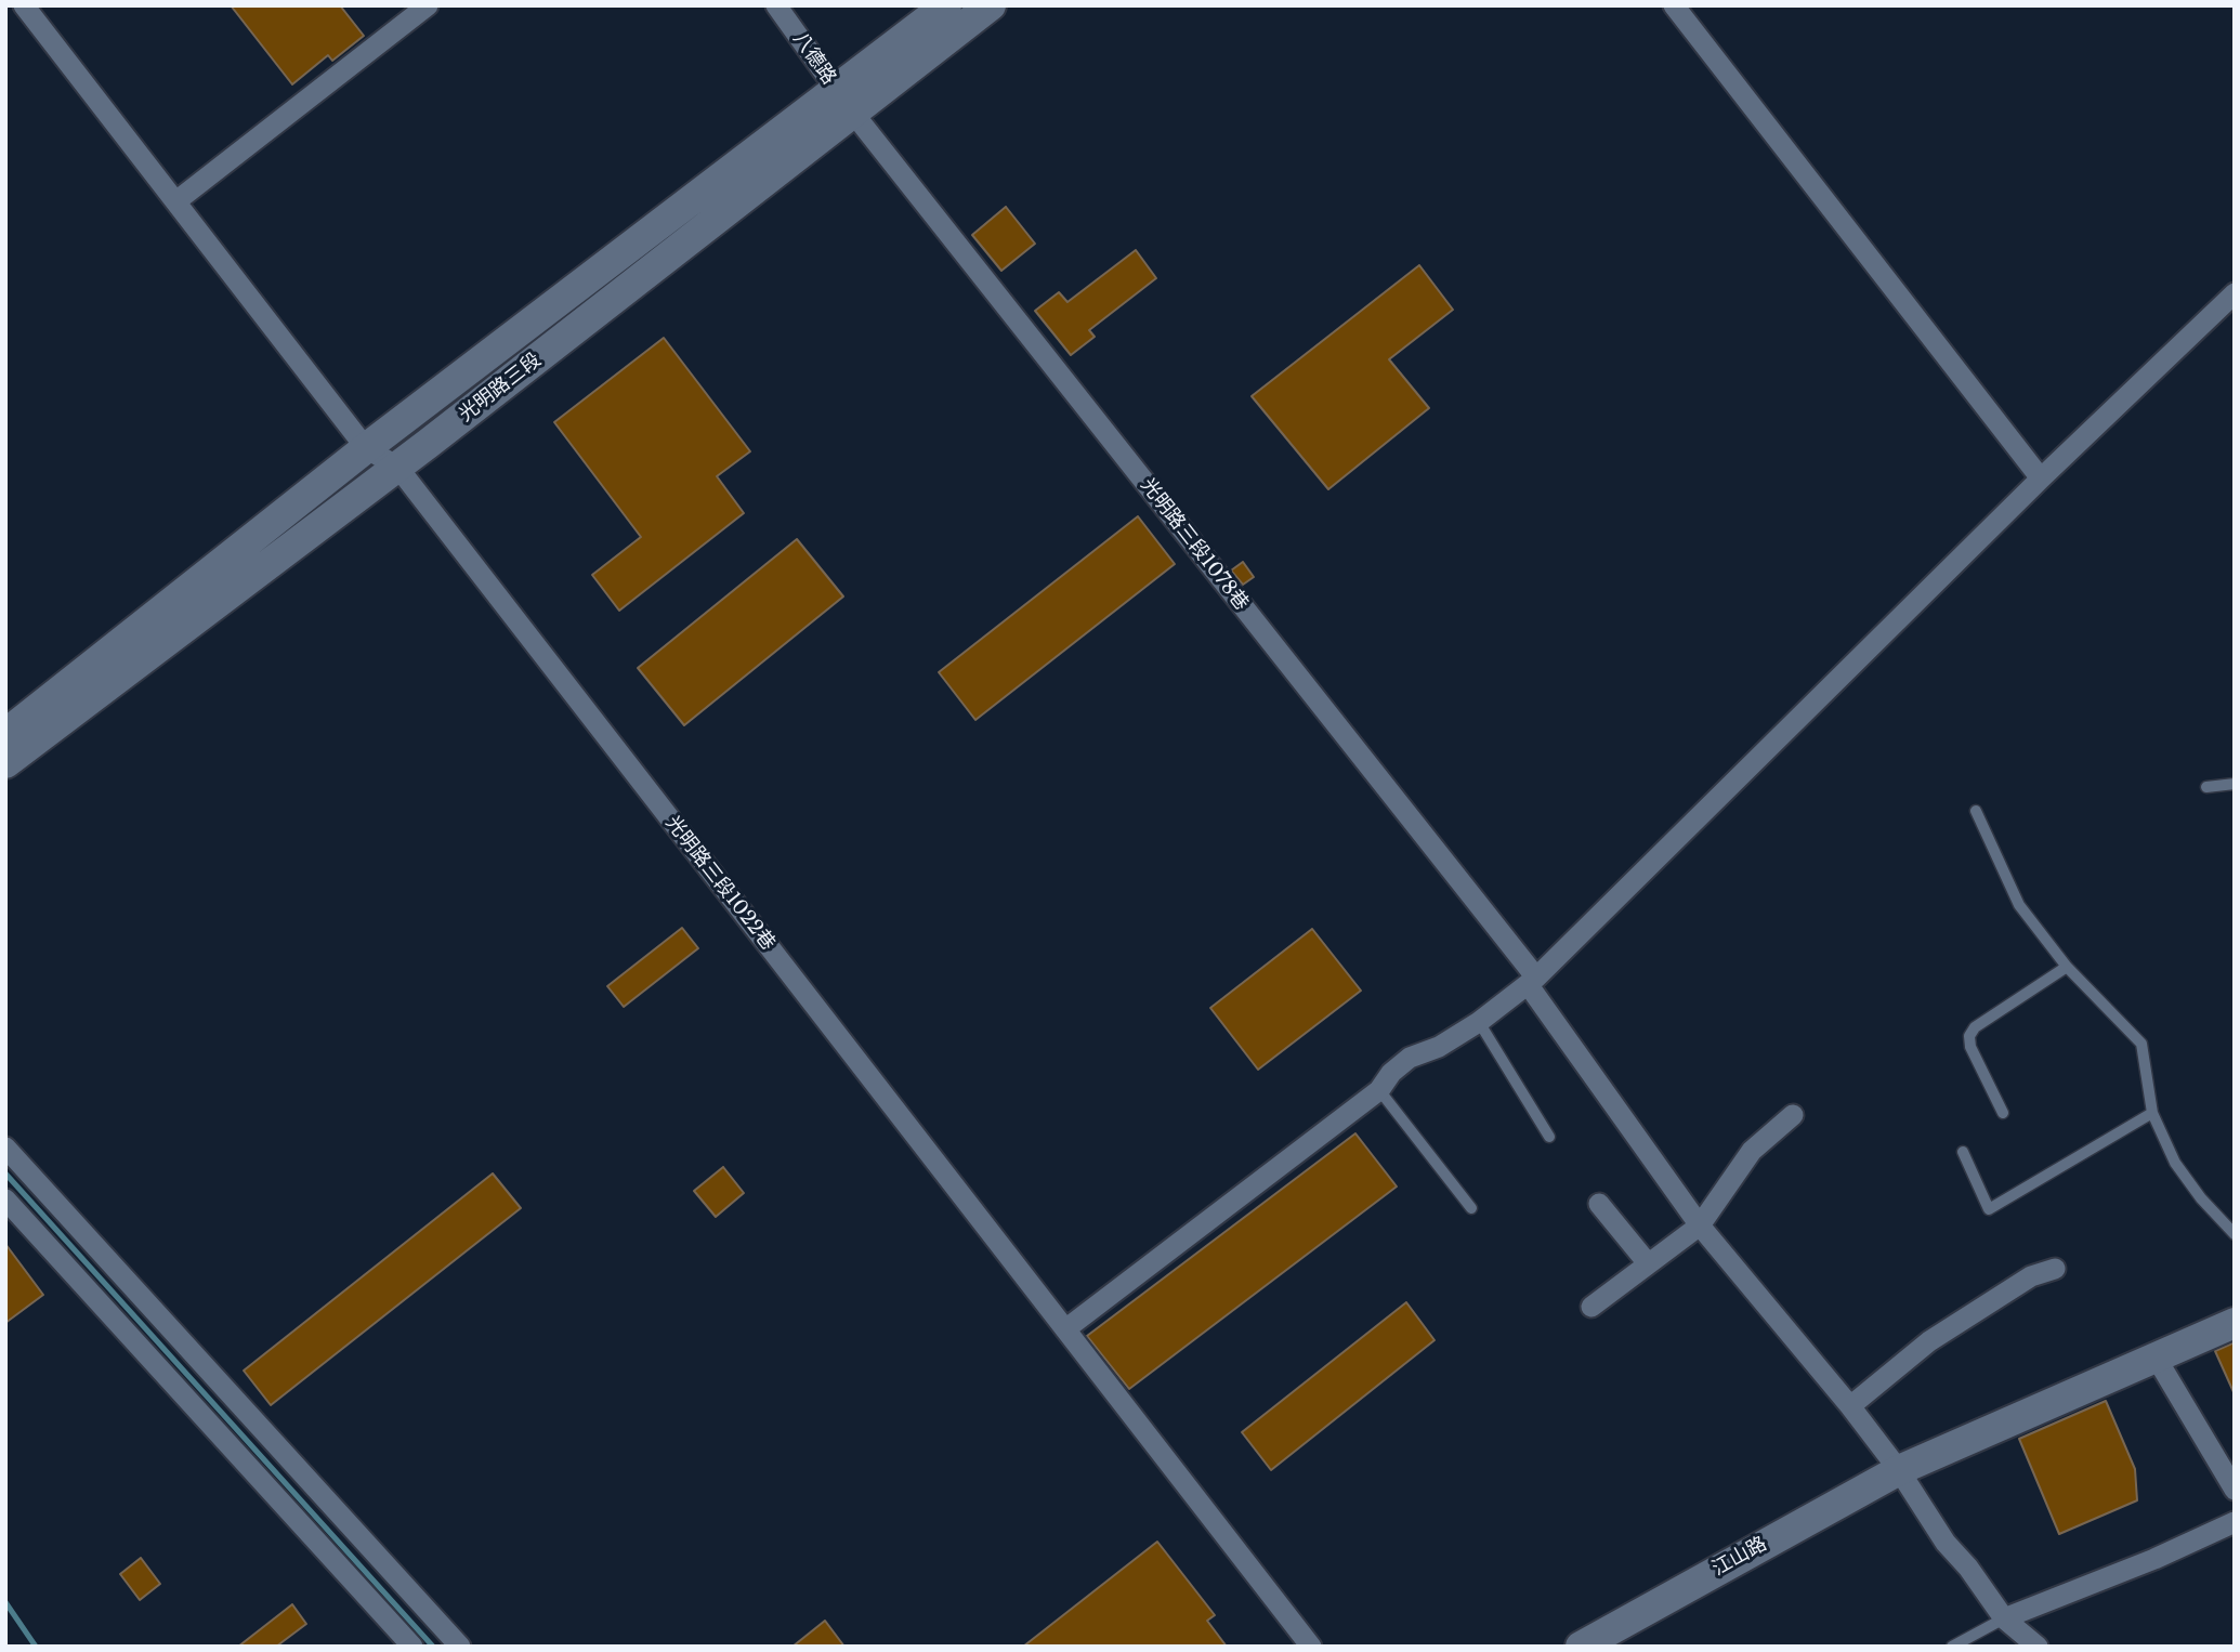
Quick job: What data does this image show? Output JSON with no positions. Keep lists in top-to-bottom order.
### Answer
{
  "streets": {
    "street": [
      "八德路",
      "光明路三段",
      "光明路三段1078巷",
      "光明路三段1022巷",
      "江山路"
    ]
  },
  "crossings": [
    ["八德路", "光明路三段"],
    ["八德路", "光明路三段1078巷"],
    ["光明路三段", "光明路三段1078巷"],
    ["光明路三段", "光明路三段1022巷"],
    ["光明路三段1078巷", "江山路"]
  ]
}
